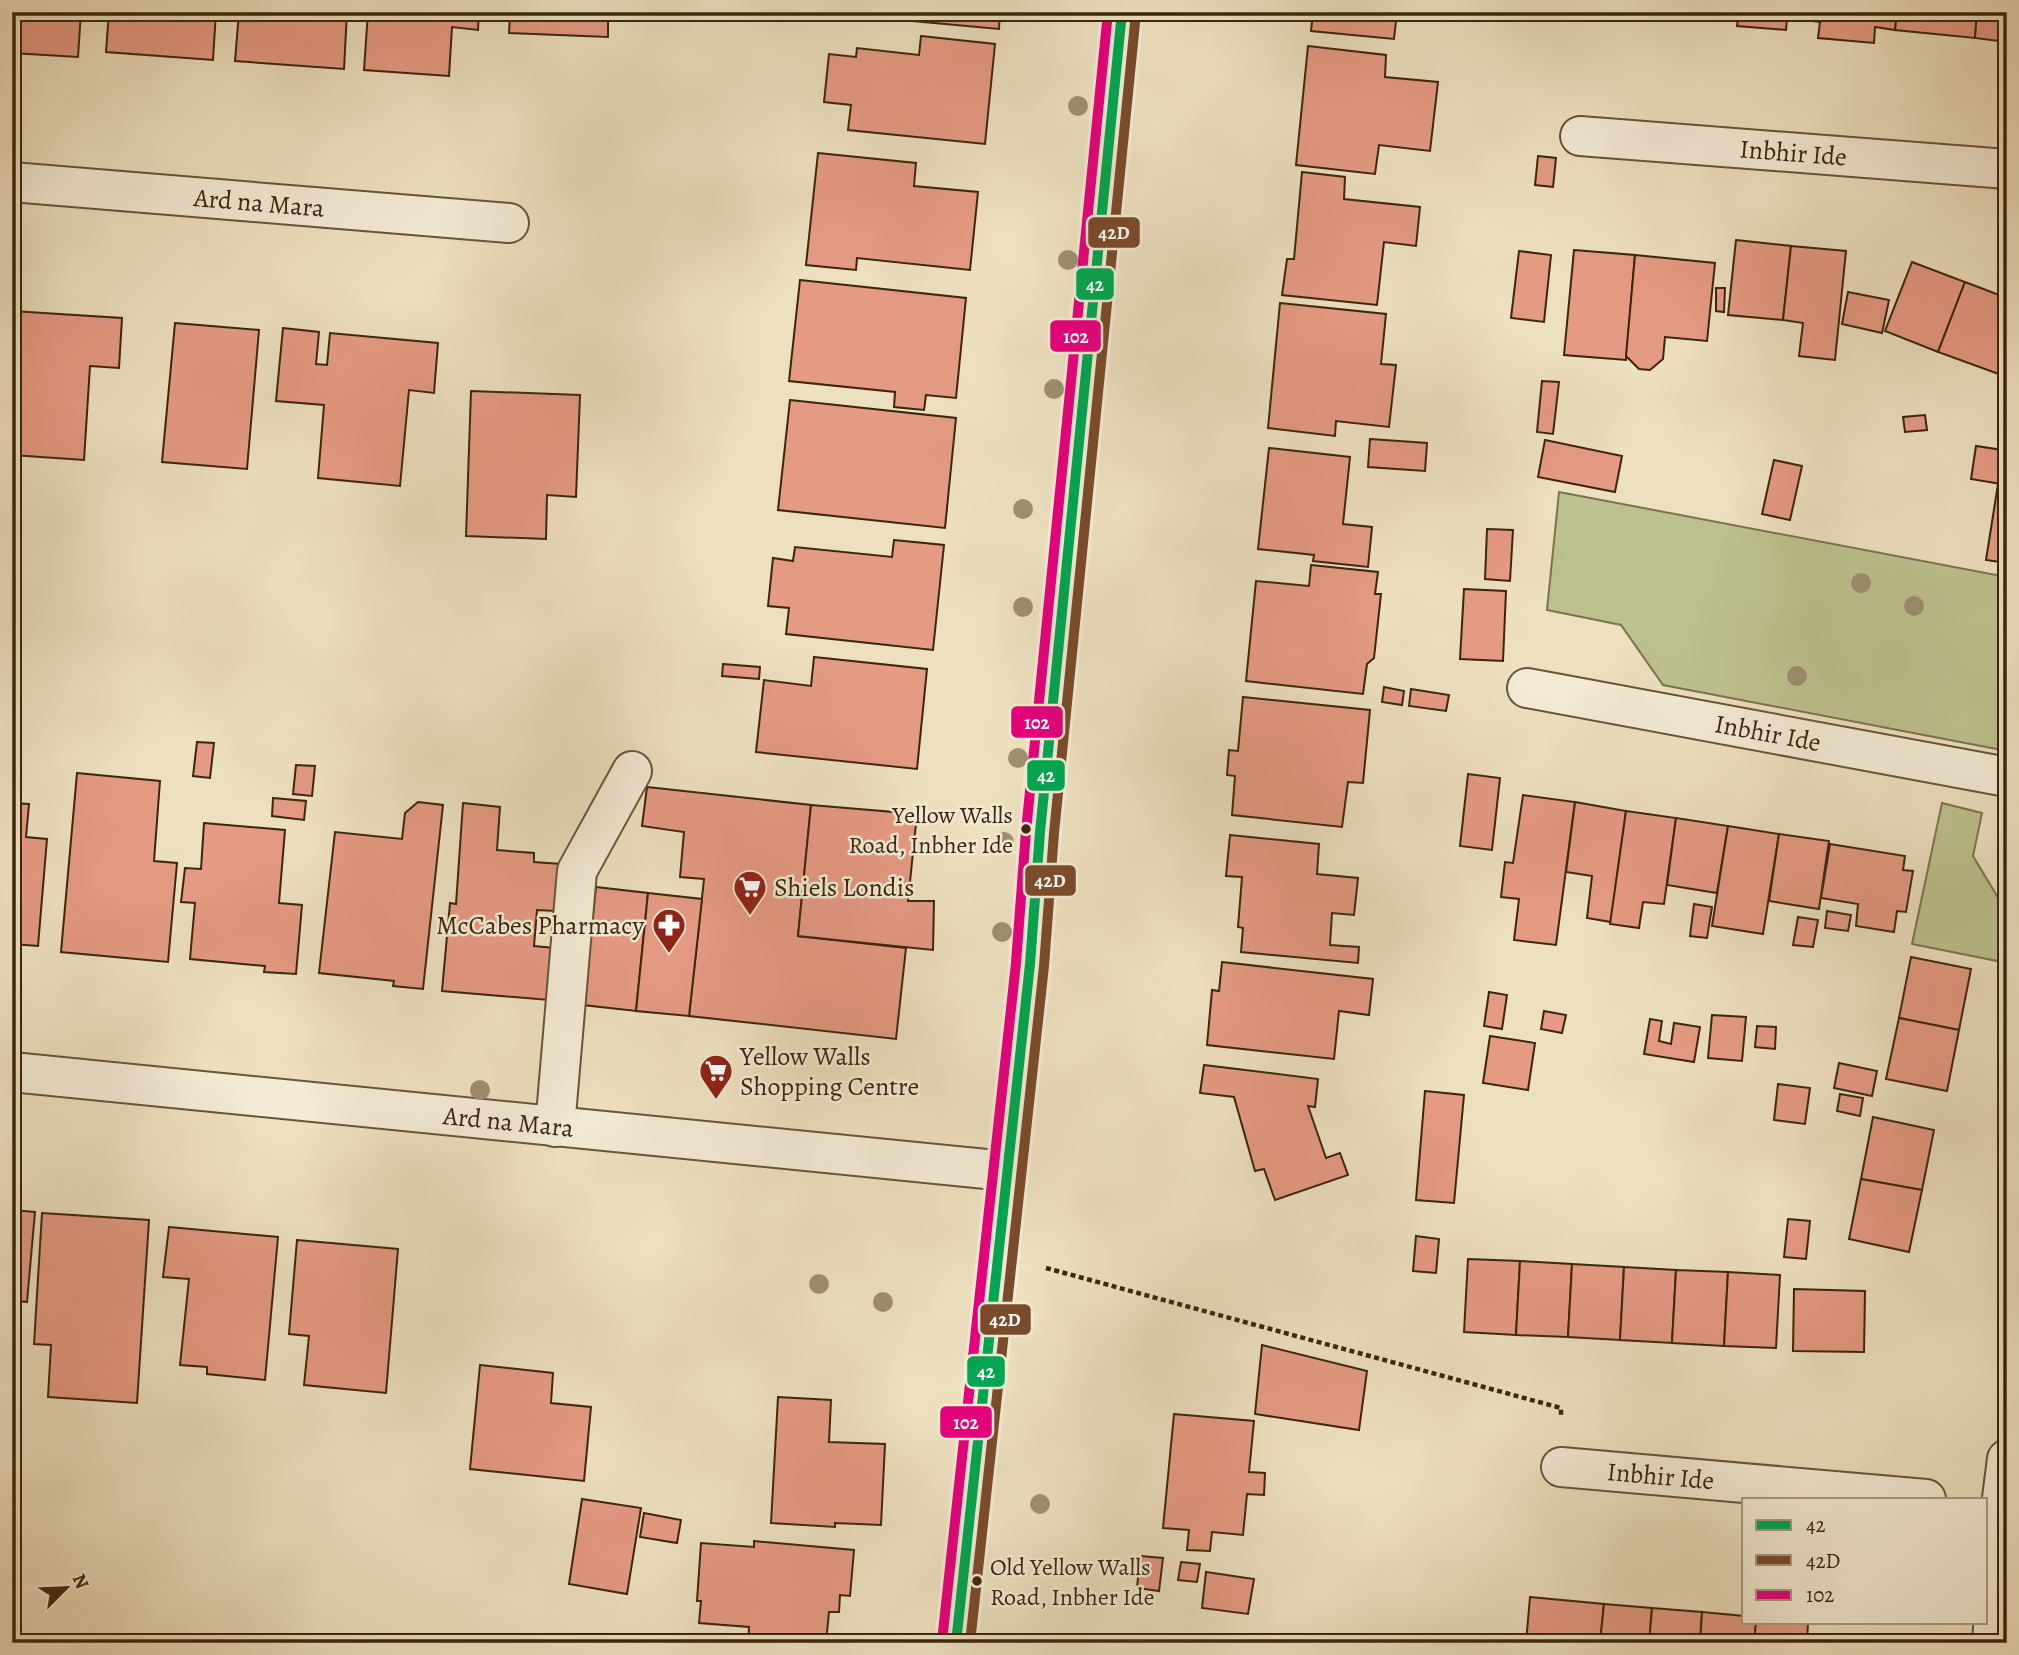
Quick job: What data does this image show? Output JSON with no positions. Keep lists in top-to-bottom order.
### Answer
{
  "streets": {
    "street": ["Inbhir Ide", "Ard na Mara"]
  },
  "places": {
    "other": ["Yellow Walls Road, Inbher Ide", "Old Yellow Walls Road, Inbher Ide"],
    "supermarket": ["Shiels Londis", "Yellow Walls Shopping Centre"],
    "pharmacy": ["McCabes Pharmacy"]
  },
  "lines": ["transit line 42", "transit line 102", "transit line 42D"],
  "legend": ["42", "42D", "102"],
  "north": "top right"
}
